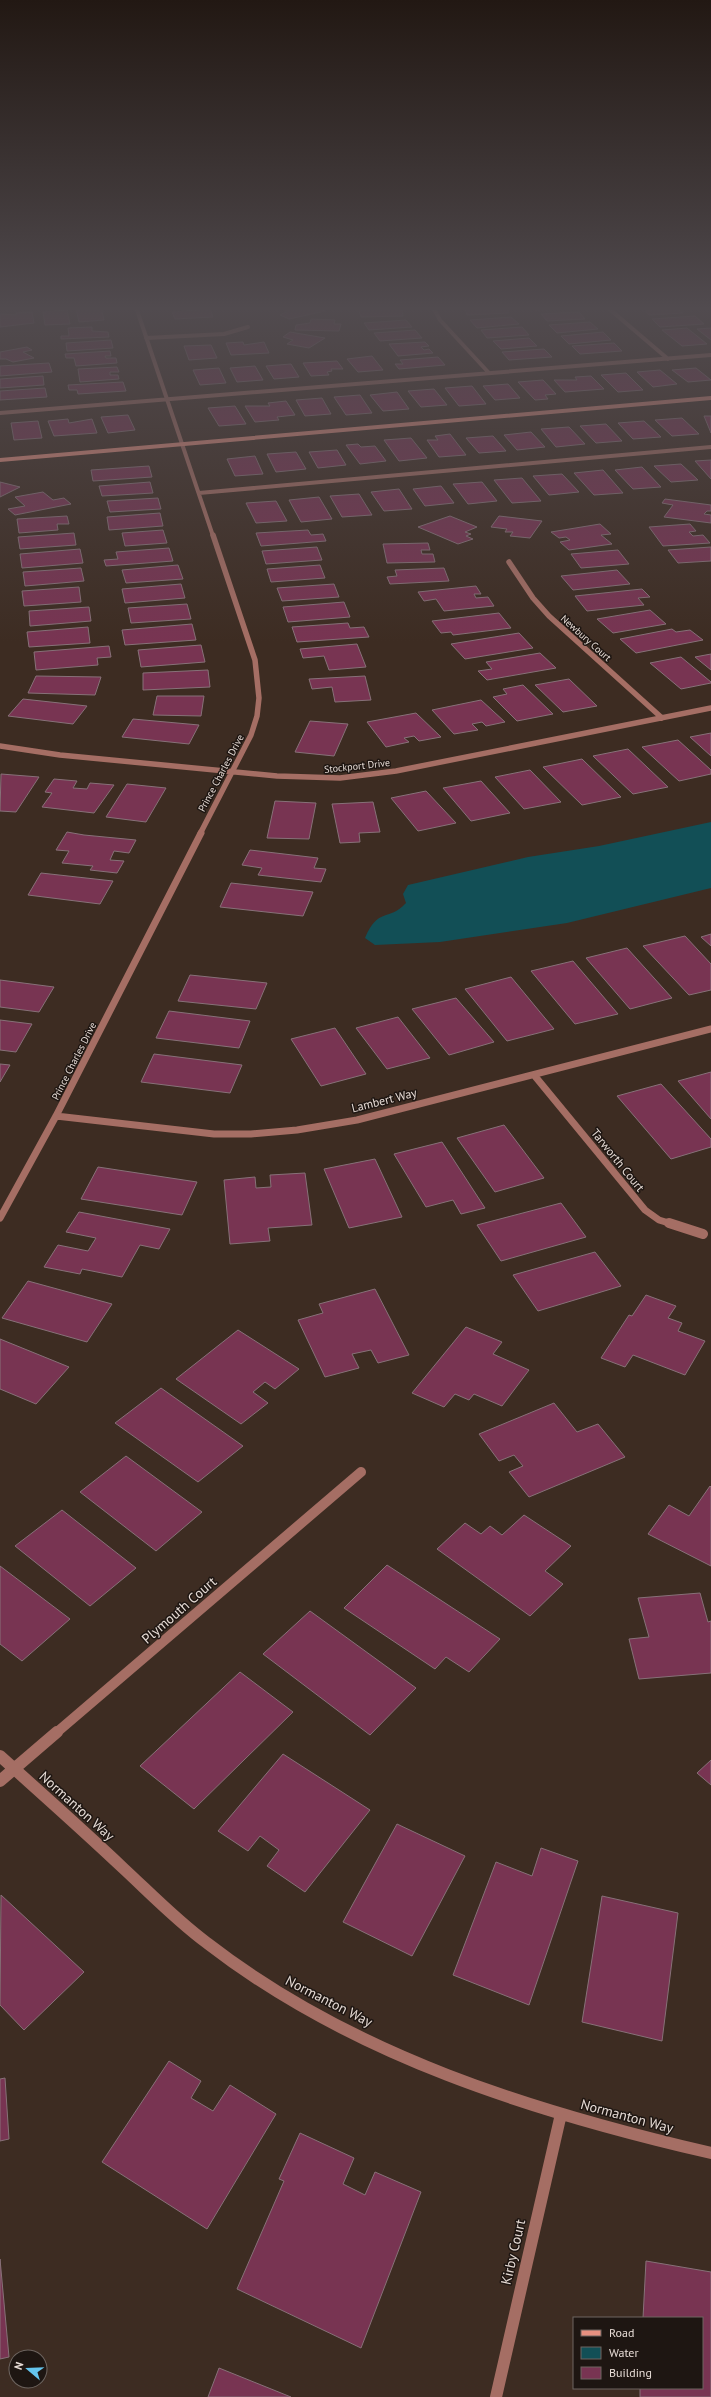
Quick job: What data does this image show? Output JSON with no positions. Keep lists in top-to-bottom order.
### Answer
{
  "streets": {
    "street": [
      "Newbury Court",
      "Stockport Drive",
      "Prince Charles Drive",
      "Lambert Way",
      "Tarworth Court",
      "Plymouth Court",
      "Normanton Way",
      "Kirby Court"
    ]
  },
  "crossings": [
    ["Newbury Court", "Stockport Drive"],
    ["Stockport Drive", "Prince Charles Drive"],
    ["Prince Charles Drive", "Lambert Way"],
    ["Lambert Way", "Tarworth Court"],
    ["Plymouth Court", "Normanton Way"],
    ["Normanton Way", "Kirby Court"]
  ],
  "legend": ["Road", "Water", "Building"],
  "north": "left"
}
